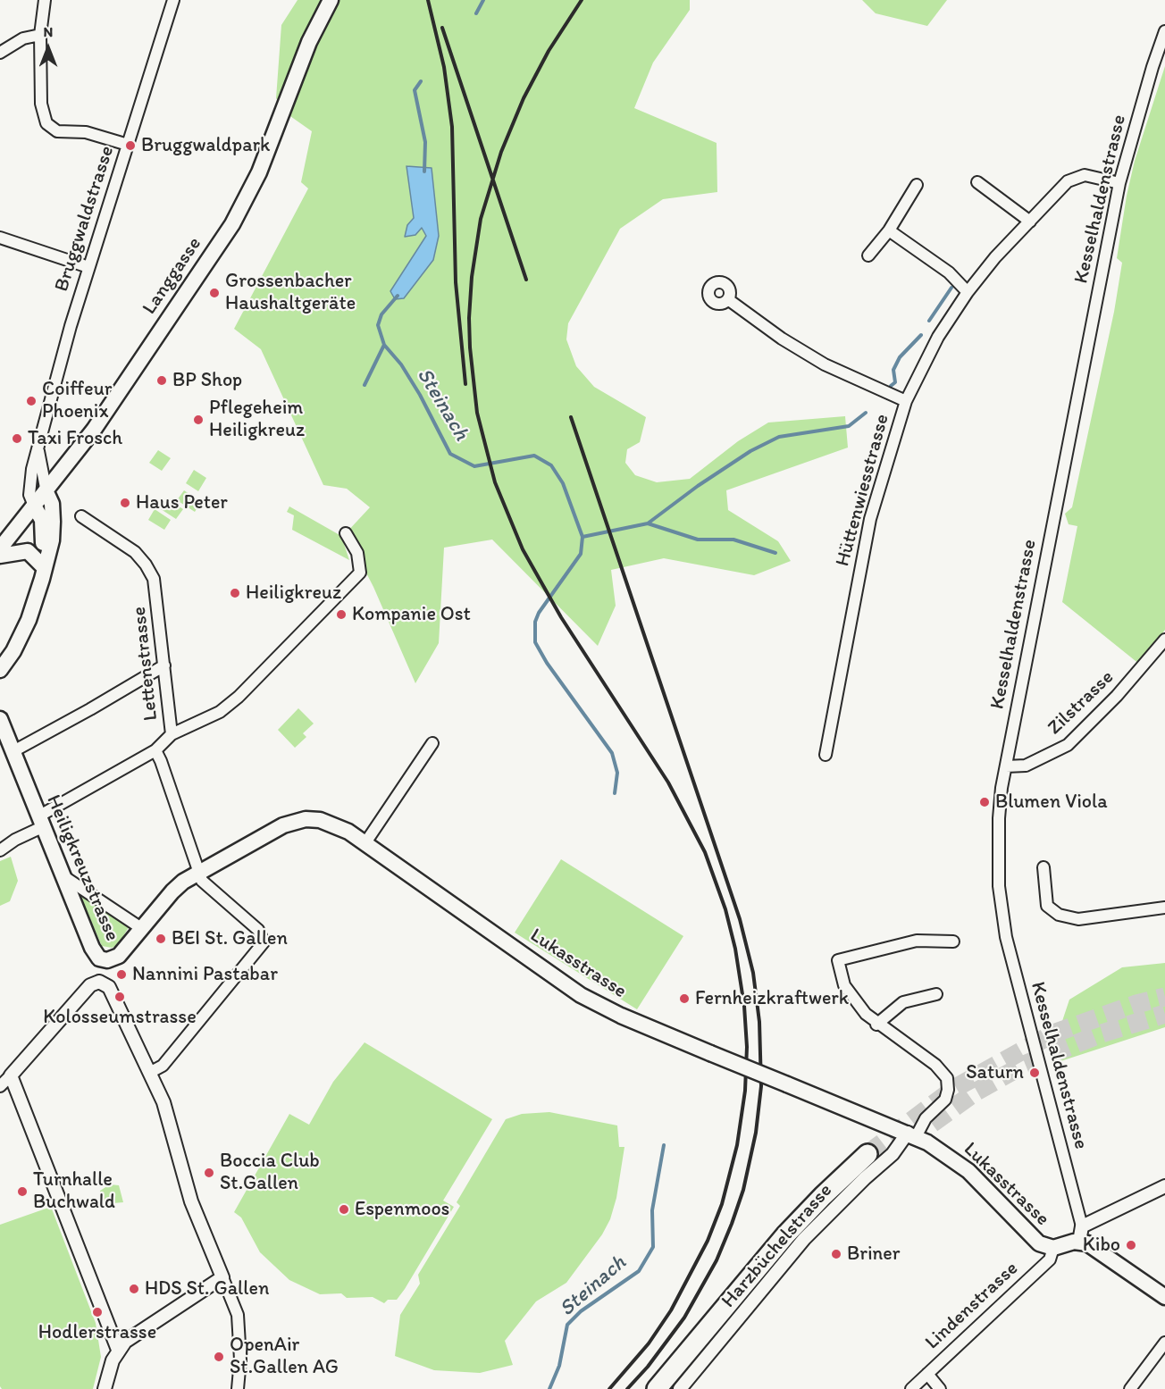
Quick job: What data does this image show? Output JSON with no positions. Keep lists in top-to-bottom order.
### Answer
{
  "streets": {
    "main road": ["Langgasse", "Heiligkreuzstrasse", "Lukasstrasse"],
    "street": [
      "Kesselhaldenstrasse",
      "Bruggwaldstrasse",
      "Hüttenwiesstrasse",
      "Lettenstrasse",
      "Zilstrasse",
      "Harzbüchelstrasse",
      "Lindenstrasse"
    ]
  },
  "crossings": [
    ["Kesselhaldenstrasse", "Hüttenwiesstrasse"],
    ["Kesselhaldenstrasse", "Zilstrasse"],
    ["Kesselhaldenstrasse", "Lukasstrasse"],
    ["Bruggwaldstrasse", "Langgasse"],
    ["Lettenstrasse", "Lukasstrasse"],
    ["Heiligkreuzstrasse", "Lukasstrasse"],
    ["Lukasstrasse", "Harzbüchelstrasse"],
    ["Lukasstrasse", "Lindenstrasse"]
  ],
  "water": ["Steinach"],
  "places": [
    "Bruggwaldpark",
    "Grossenbacher Haushaltgeräte",
    "BP Shop",
    "Coiffeur Phoenix",
    "Pflegeheim Heiligkreuz",
    "Taxi Frosch",
    "Haus Peter",
    "Heiligkreuz",
    "Kompanie Ost",
    "Blumen Viola",
    "BEI St. Gallen",
    "Nannini Pastabar",
    "Kolosseumstrasse",
    "Fernheizkraftwerk",
    "Saturn",
    "Boccia Club St.Gallen",
    "Turnhalle Buchwald",
    "Espenmoos",
    "Kibo",
    "Briner",
    "HDS St. Gallen",
    "Hodlerstrasse",
    "OpenAir St.Gallen AG"
  ],
  "north": "top"
}
